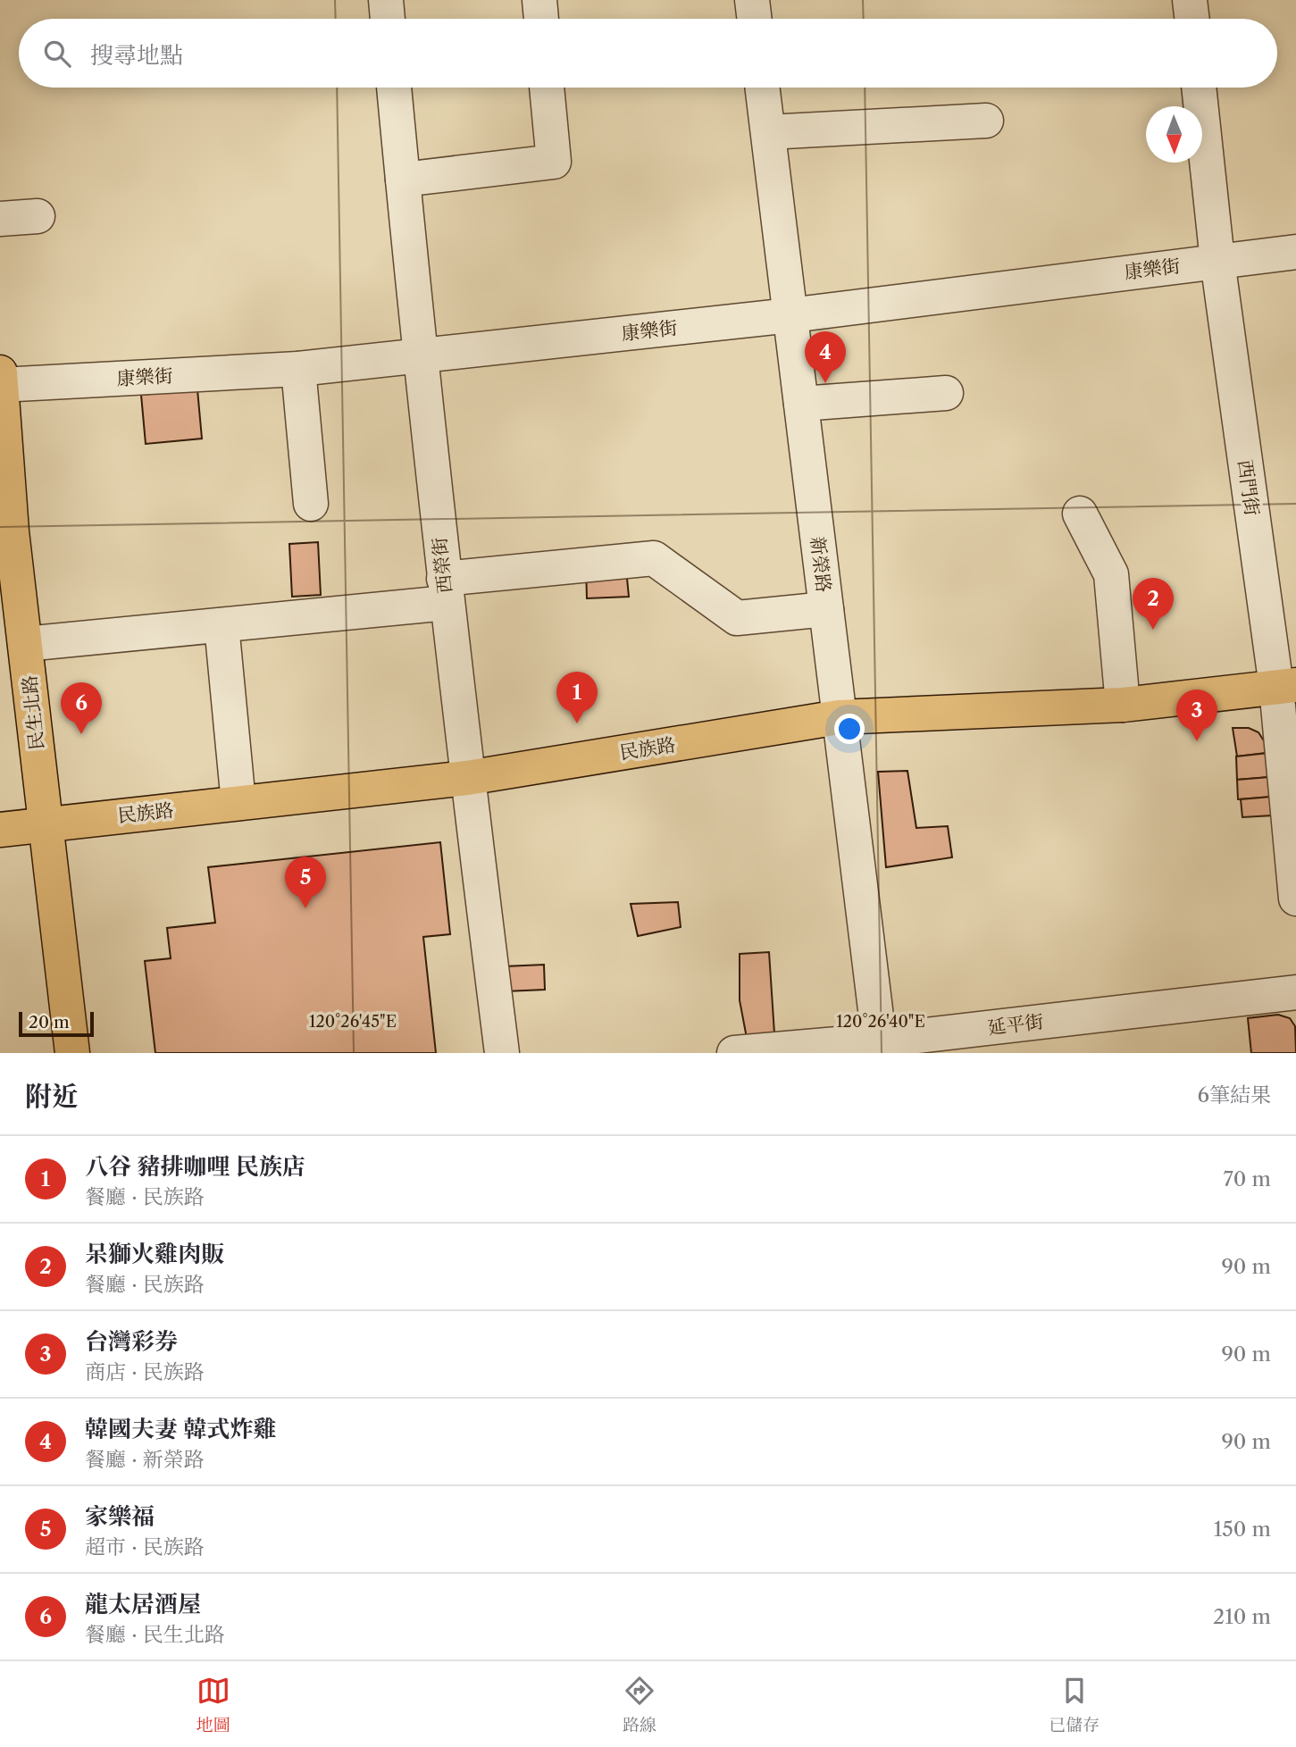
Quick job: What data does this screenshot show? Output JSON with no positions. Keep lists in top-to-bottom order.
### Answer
{
  "streets": {
    "main road": ["民生北路", "民族路"],
    "street": [
      "康樂街",
      "西門街",
      "新榮路",
      "西榮街",
      "延平街"
    ]
  },
  "crossings": [
    ["康樂街", "西門街"],
    ["康樂街", "新榮路"],
    ["康樂街", "西榮街"],
    ["康樂街", "民生北路"],
    ["西門街", "民族路"],
    ["新榮路", "民族路"],
    ["新榮路", "延平街"],
    ["西榮街", "民族路"],
    ["民生北路", "民族路"]
  ],
  "scale_bar": "20 m",
  "north": "bottom",
  "page": {
    "search": "搜尋地點",
    "pins": [
      "4",
      "2",
      "1",
      "6",
      "3",
      "5"
    ],
    "scale": "20 m",
    "heading": ["附近", "6筆結果"],
    "list": [
      {
        "mark": "1",
        "name": "八谷 豬排咖哩 民族店",
        "note": "餐廳 · 民族路",
        "value": "70 m"
      },
      {
        "mark": "2",
        "name": "呆獅火雞肉販",
        "note": "餐廳 · 民族路",
        "value": "90 m"
      },
      {
        "mark": "3",
        "name": "台灣彩券",
        "note": "商店 · 民族路",
        "value": "90 m"
      },
      {
        "mark": "4",
        "name": "韓國夫妻 韓式炸雞",
        "note": "餐廳 · 新榮路",
        "value": "90 m"
      },
      {
        "mark": "5",
        "name": "家樂福",
        "note": "超市 · 民族路",
        "value": "150 m"
      },
      {
        "mark": "6",
        "name": "龍太居酒屋",
        "note": "餐廳 · 民生北路",
        "value": "210 m"
      }
    ],
    "nav": ["地圖", "路線", "已儲存"]
  },
  "coordinates": ["120°26'45\"E", "120°26'40\"E"]
}
